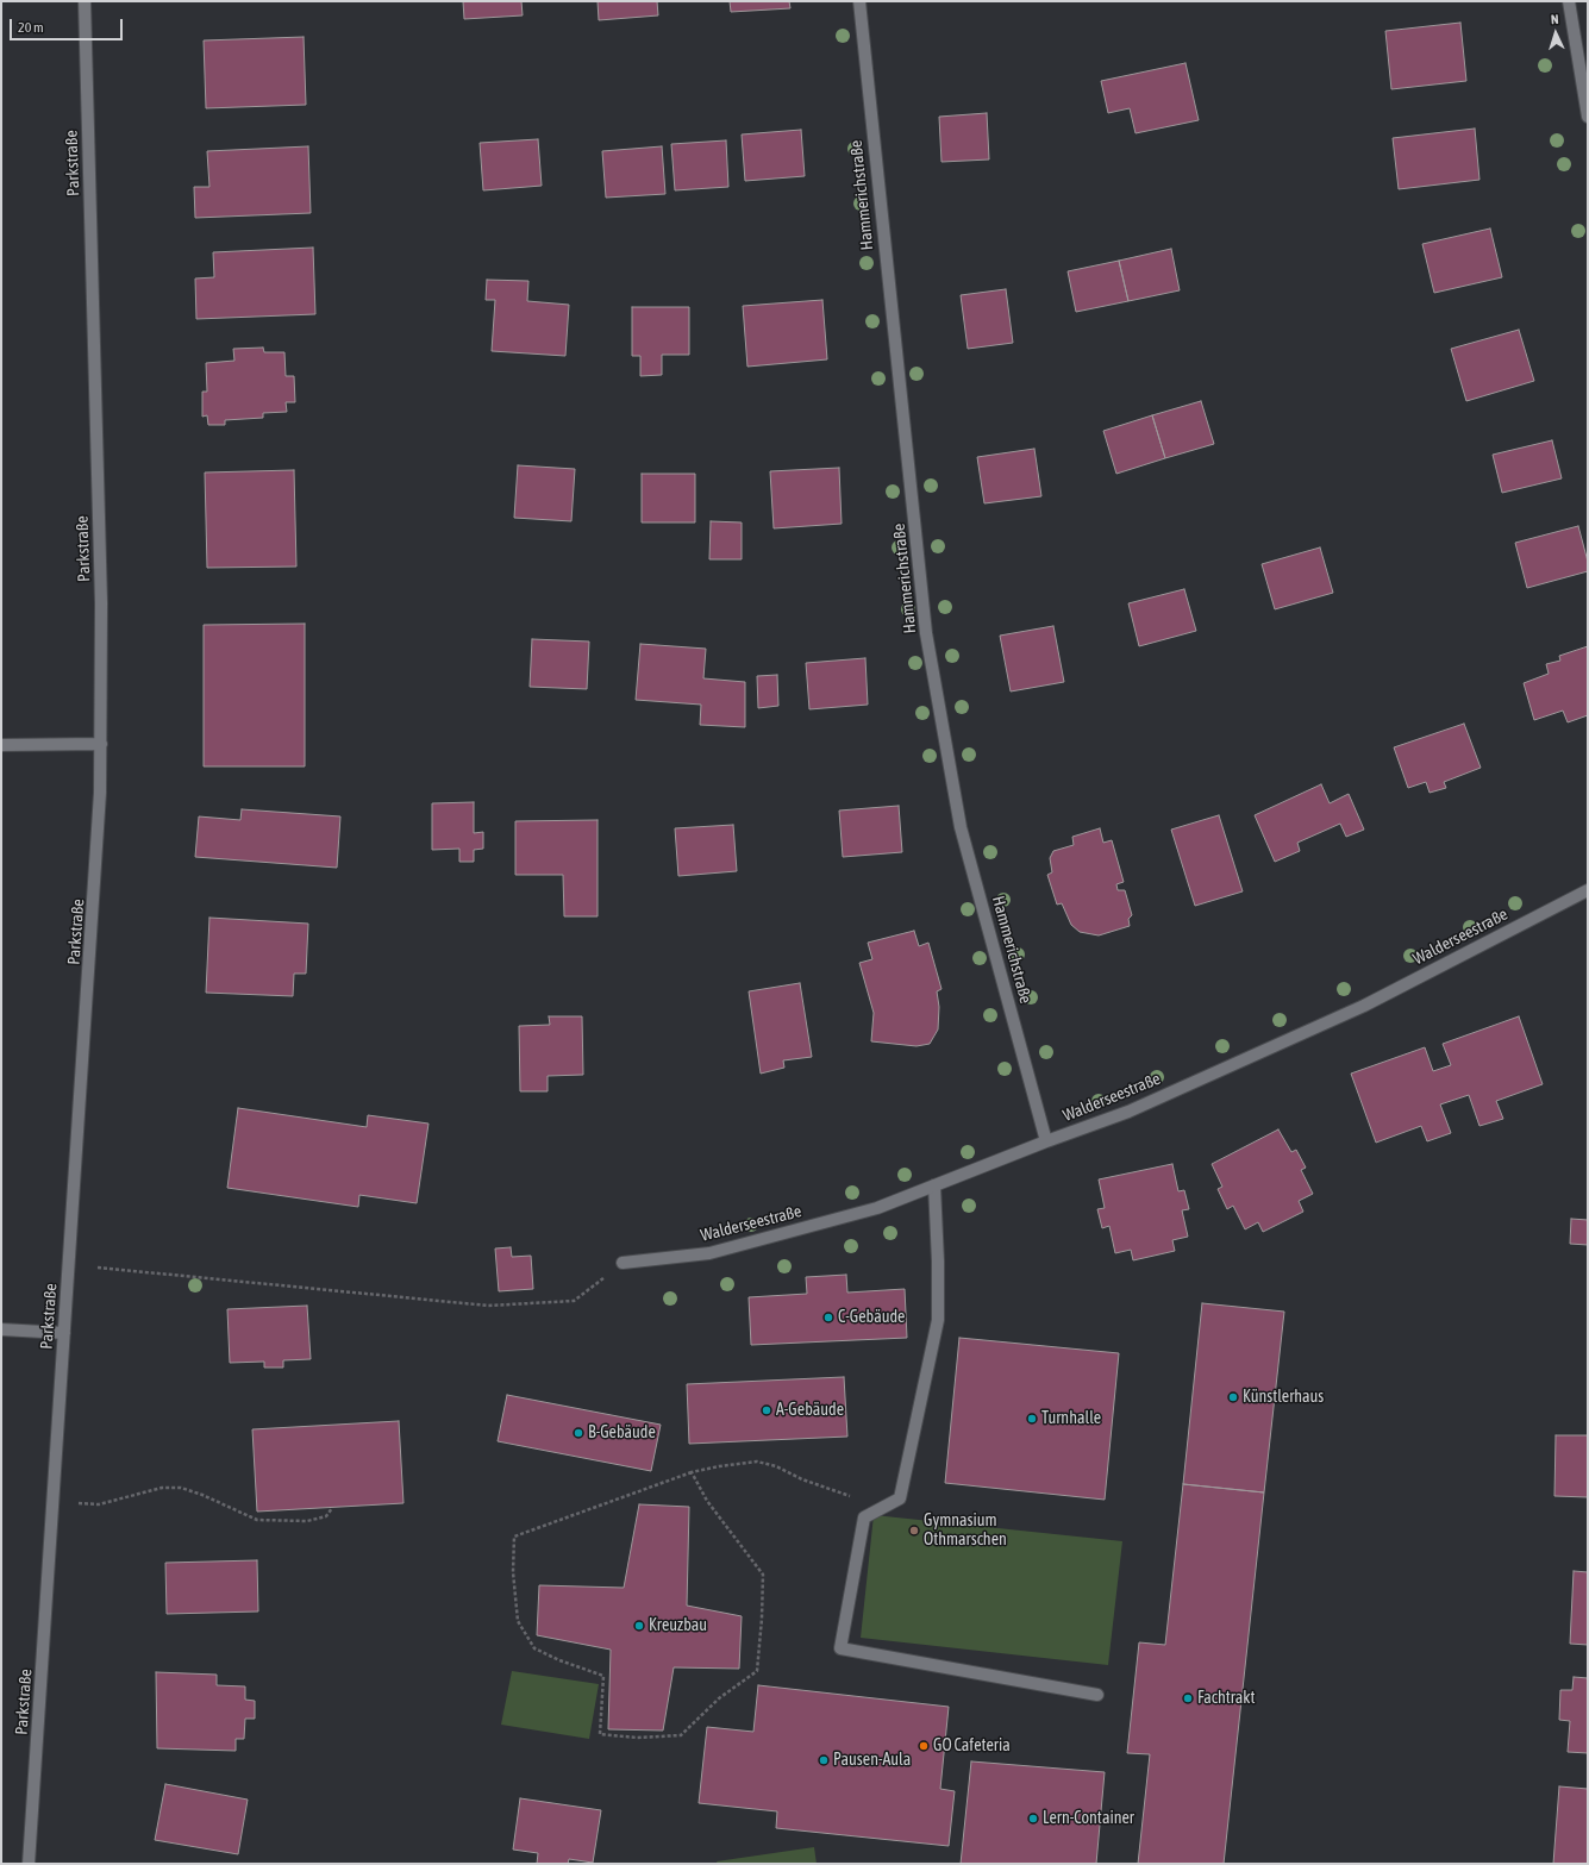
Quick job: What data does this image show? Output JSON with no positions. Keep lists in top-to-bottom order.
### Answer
{
  "streets": {
    "street": ["Parkstraße", "Hammerichstraße", "Walderseestraße"]
  },
  "crossings": [
    ["Hammerichstraße", "Walderseestraße"]
  ],
  "places": [
    "C-Gebäude",
    "Künstlerhaus",
    "A-Gebäude",
    "Turnhalle",
    "B-Gebäude",
    "Gymnasium Othmarschen",
    "Kreuzbau",
    "Fachtrakt",
    "GO Cafeteria",
    "Pausen-Aula",
    "Lern-Container"
  ],
  "scale_bar": "20 m",
  "north": "top"
}
